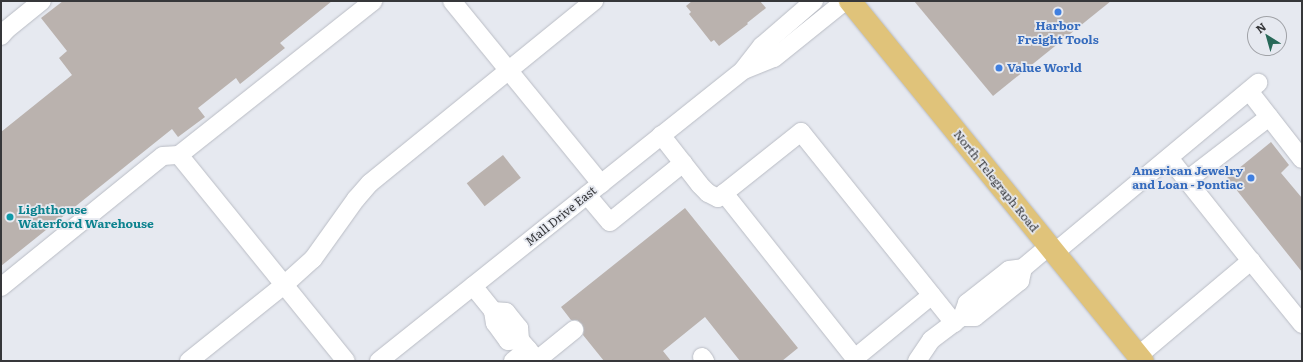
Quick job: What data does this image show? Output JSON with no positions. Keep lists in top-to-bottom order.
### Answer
{
  "streets": {
    "main road": ["North Telegraph Road"],
    "street": ["Mall Drive East"]
  },
  "places": [
    "Harbor Freight Tools",
    "Value World",
    "American Jewelry and Loan - Pontiac",
    "Lighthouse Waterford Warehouse"
  ],
  "north": "top left"
}
